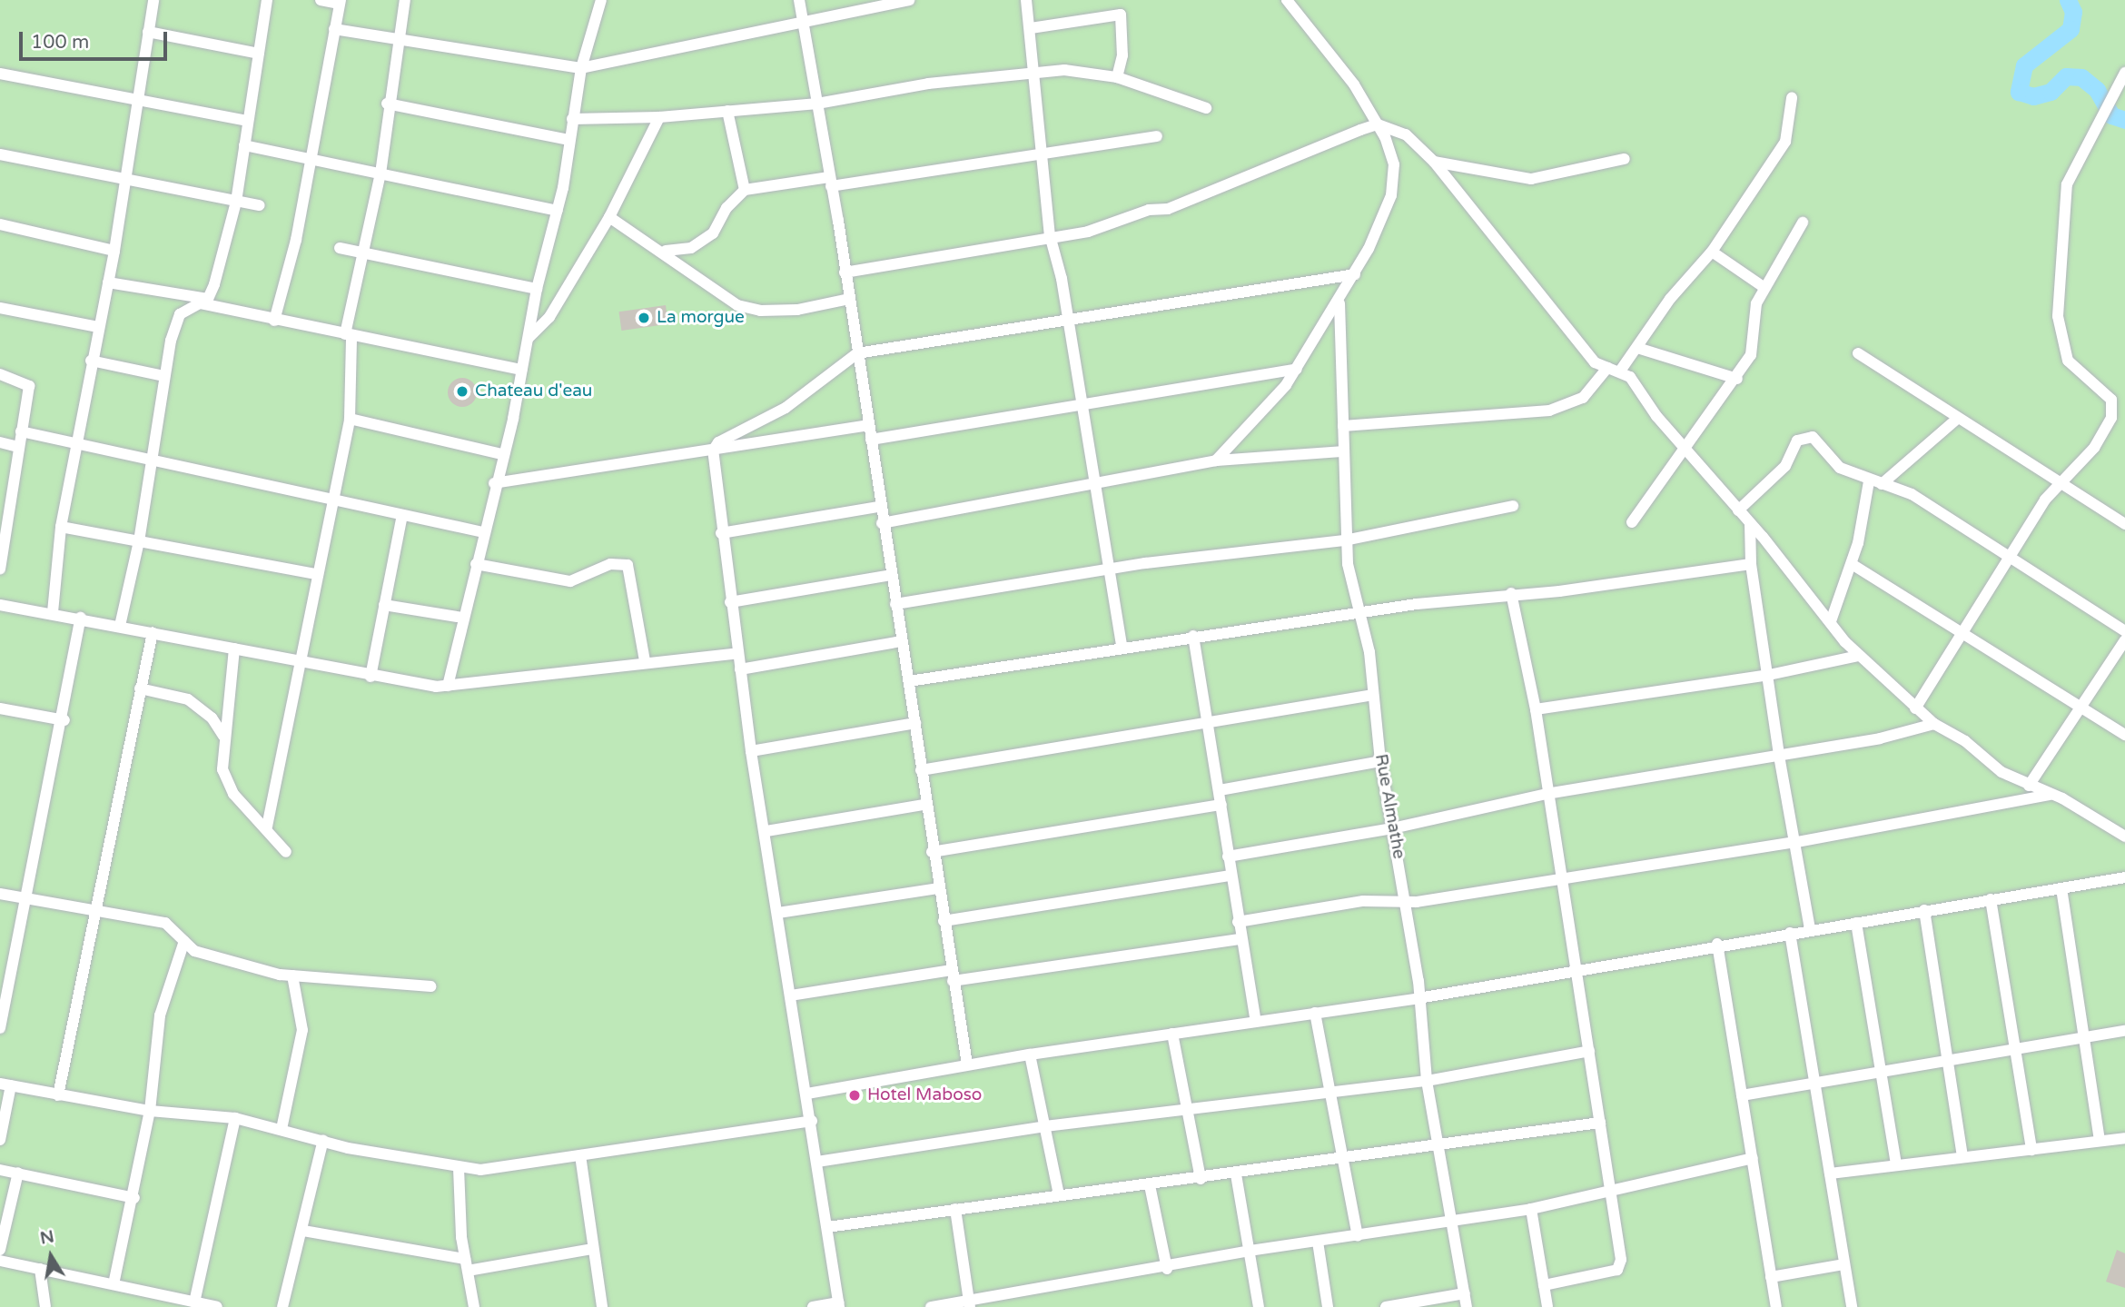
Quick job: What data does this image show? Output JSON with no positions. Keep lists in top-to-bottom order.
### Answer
{
  "streets": {
    "street": ["Rue Almathe"]
  },
  "places": ["La morgue", "Chateau d'eau", "Hotel Maboso"],
  "scale_bar": "100 m",
  "north": "top"
}
